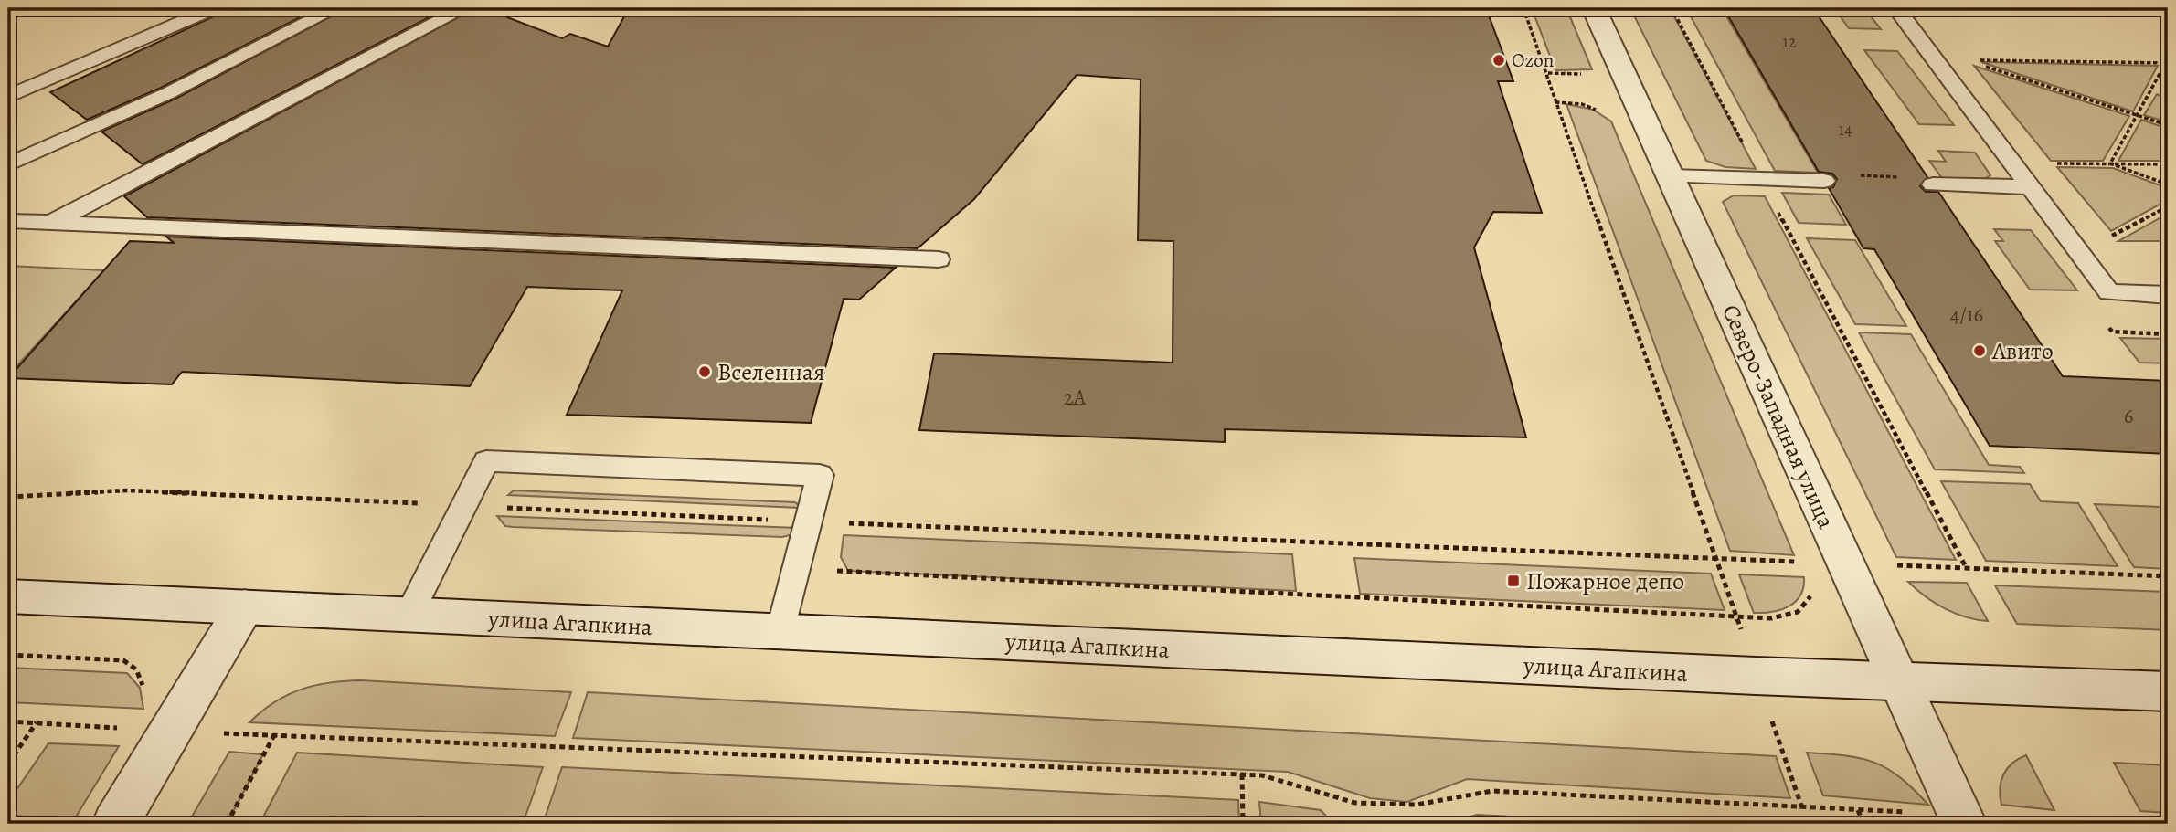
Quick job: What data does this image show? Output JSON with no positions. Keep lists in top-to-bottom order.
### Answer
{
  "streets": {
    "main road": ["Северо-Западная улица", "улица Агапкина"]
  },
  "crossings": [
    ["Северо-Западная улица", "улица Агапкина"]
  ],
  "places": {
    "other": ["Ozon", "Авито", "Вселенная"],
    "transit": ["Пожарное депо"]
  },
  "house_numbers": [
    "12",
    "14",
    "4/16",
    "2А",
    "6"
  ]
}
